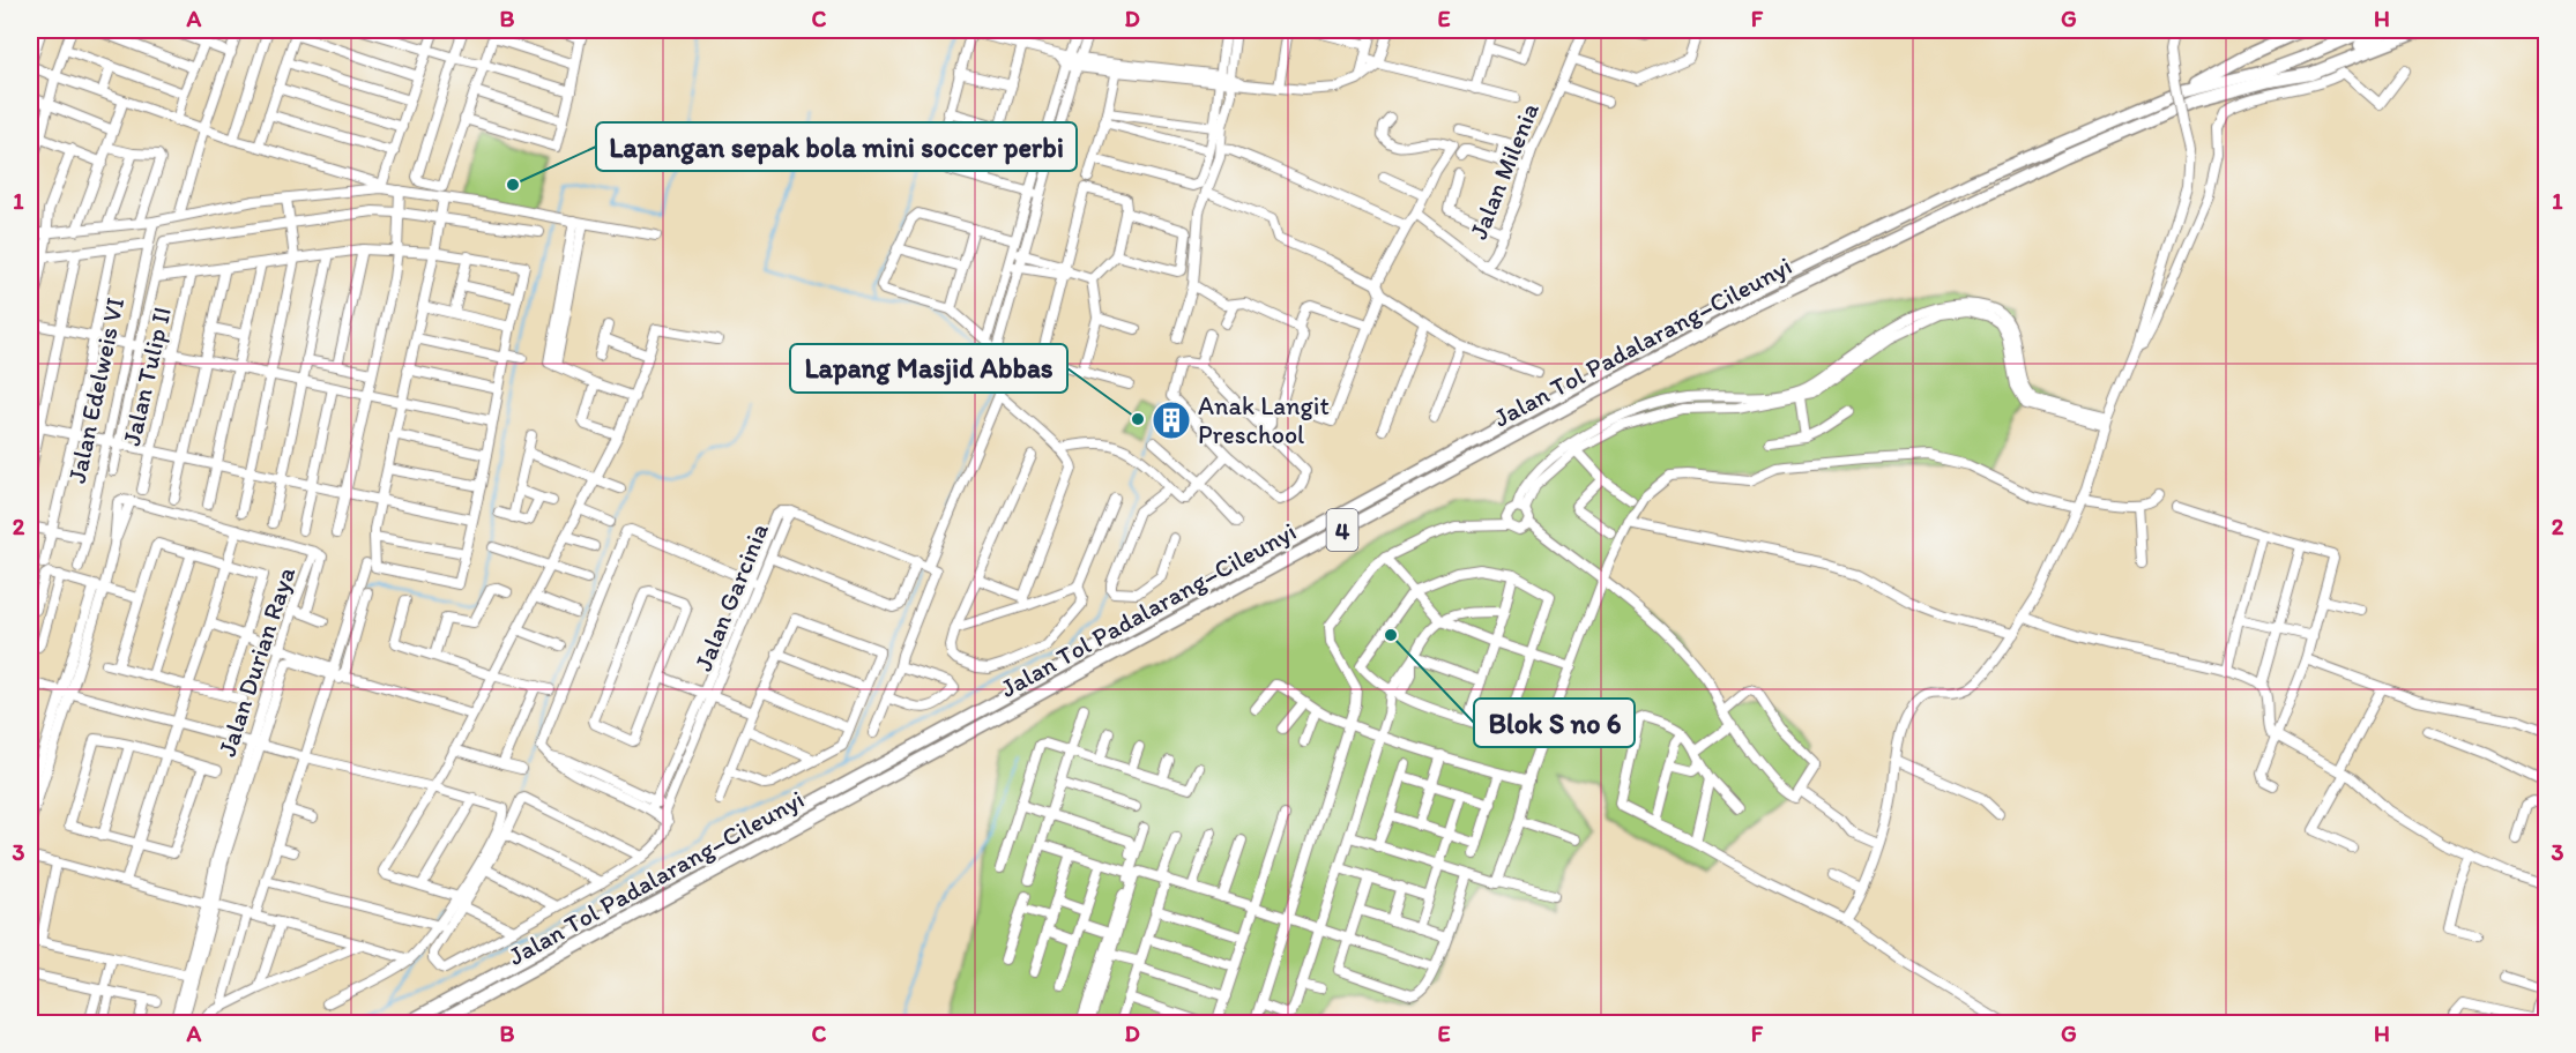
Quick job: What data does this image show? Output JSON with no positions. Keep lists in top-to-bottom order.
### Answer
{
  "streets": {
    "highway": ["Jalan Tol Padalarang–Cileunyi", "4"],
    "street": [
      "Jalan Milenia",
      "Jalan Tulip II",
      "Jalan Edelweis VI",
      "Jalan Garcinia",
      "Jalan Durian Raya"
    ]
  },
  "crossings": [
    ["Jalan Tol Padalarang–Cileunyi", "4"]
  ],
  "places": {
    "other": ["Lapangan sepak bola mini soccer perbi", "Lapang Masjid Abbas", "Blok S no 6"],
    "building": ["Anak Langit Preschool"]
  },
  "grid": {
    "columns": [
      "A",
      "B",
      "C",
      "D",
      "E",
      "F",
      "G",
      "H"
    ],
    "rows": ["1", "2", "3"]
  }
}
